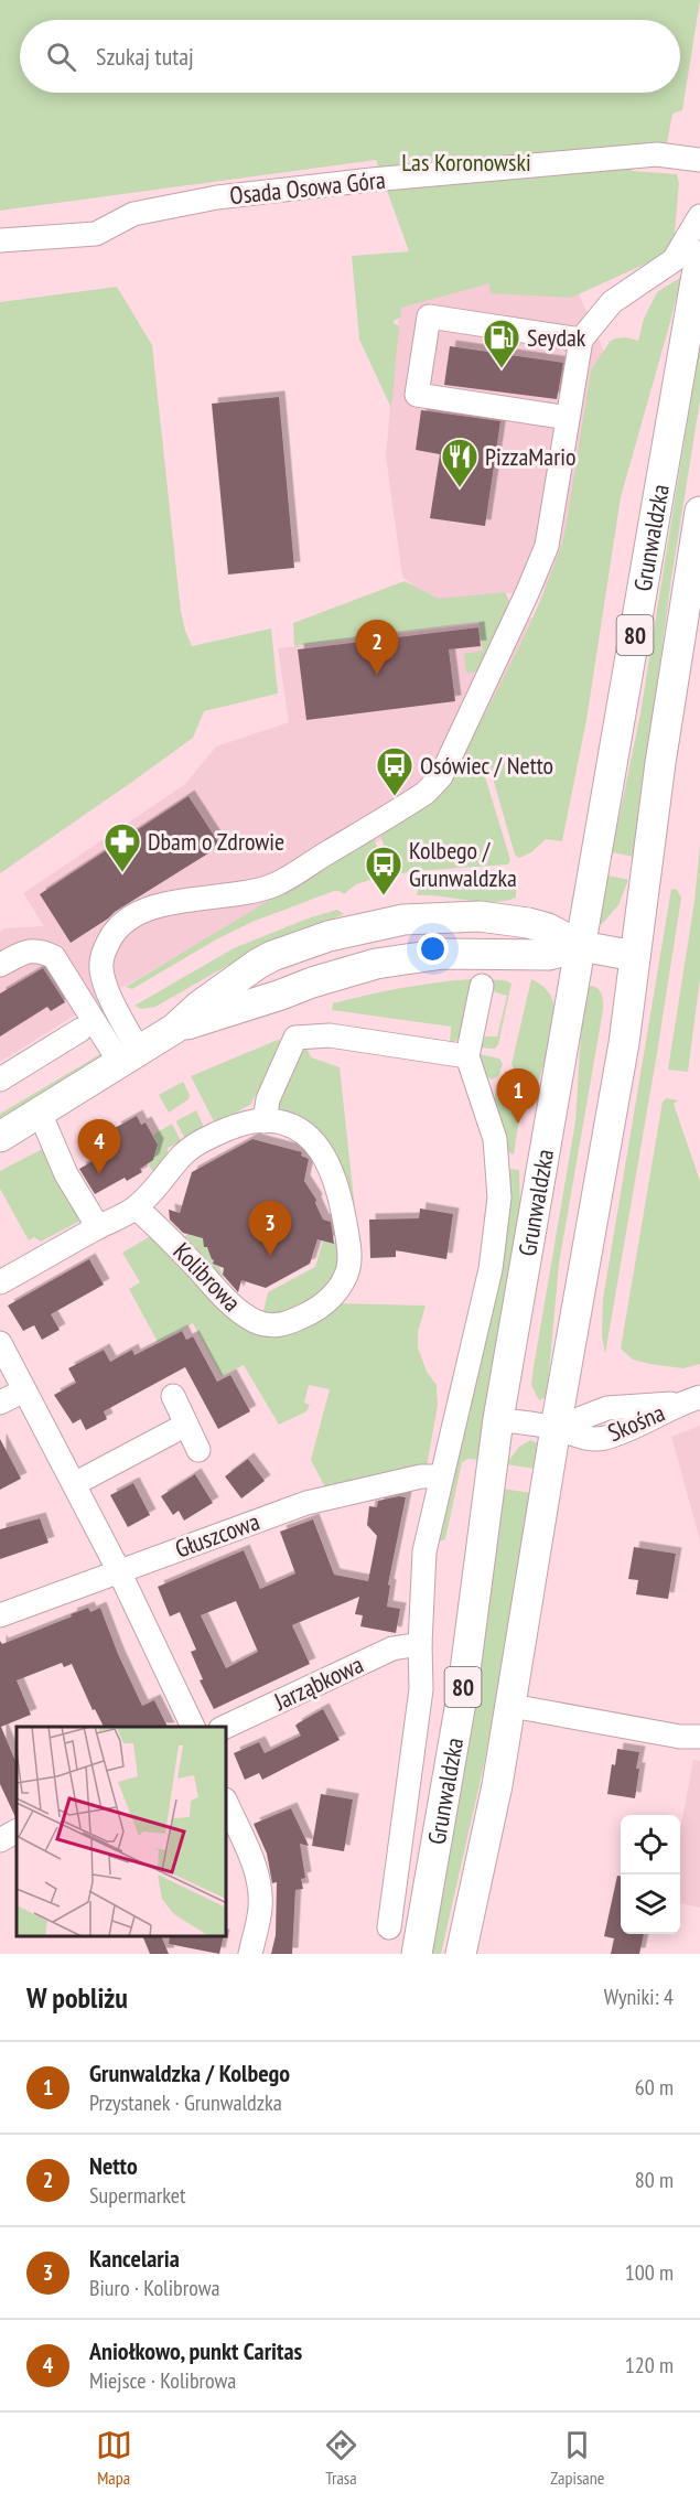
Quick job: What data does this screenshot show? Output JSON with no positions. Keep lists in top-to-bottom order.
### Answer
{
  "streets": {
    "main road": ["Grunwaldzka", "80"],
    "street": [
      "Osada Osowa Góra",
      "Kolibrowa",
      "Skośna",
      "Głuszcowa",
      "Jarząbkowa"
    ]
  },
  "crossings": [
    ["Grunwaldzka", "Skośna"],
    ["Grunwaldzka", "Głuszcowa"],
    ["Grunwaldzka", "Jarząbkowa"]
  ],
  "parks": ["Las Koronowski"],
  "places": {
    "fuel station": ["Seydak"],
    "restaurant": ["PizzaMario"],
    "bus stop": ["Osówiec / Netto", "Kolbego / Grunwaldzka"],
    "pharmacy": ["Dbam o Zdrowie"]
  },
  "page": {
    "search": "Szukaj tutaj",
    "pins": [
      "2",
      "1",
      "4",
      "3"
    ],
    "heading": ["W pobliżu", "Wyniki: 4"],
    "list": [
      {
        "mark": "1",
        "name": "Grunwaldzka / Kolbego",
        "note": "Przystanek · Grunwaldzka",
        "value": "60 m"
      },
      {
        "mark": "2",
        "name": "Netto",
        "note": "Supermarket",
        "value": "80 m"
      },
      {
        "mark": "3",
        "name": "Kancelaria",
        "note": "Biuro · Kolibrowa",
        "value": "100 m"
      },
      {
        "mark": "4",
        "name": "Aniołkowo, punkt Caritas",
        "note": "Miejsce · Kolibrowa",
        "value": "120 m"
      }
    ],
    "nav": ["Mapa", "Trasa", "Zapisane"]
  }
}
